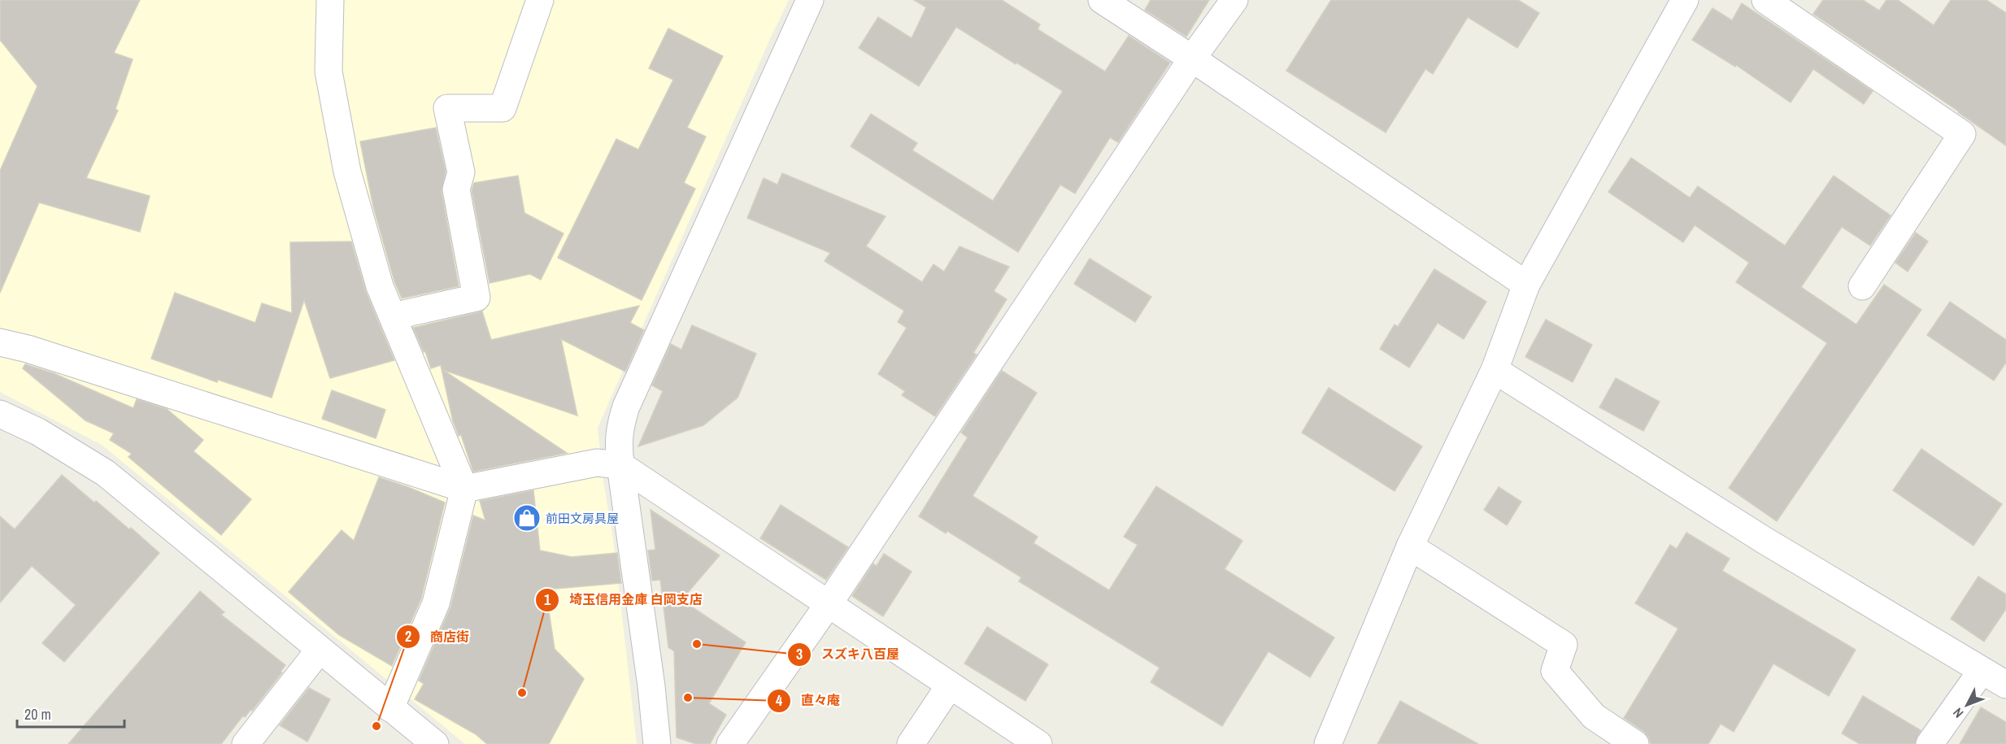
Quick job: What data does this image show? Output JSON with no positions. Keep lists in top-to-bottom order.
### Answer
{
  "places": {
    "shop": ["前田文房具屋"],
    "other": [
      "スズキ八百屋",
      "埼玉信用金庫 白岡支店",
      "直々庵",
      "商店街"
    ]
  },
  "scale_bar": "20 m",
  "north": "bottom left"
}
